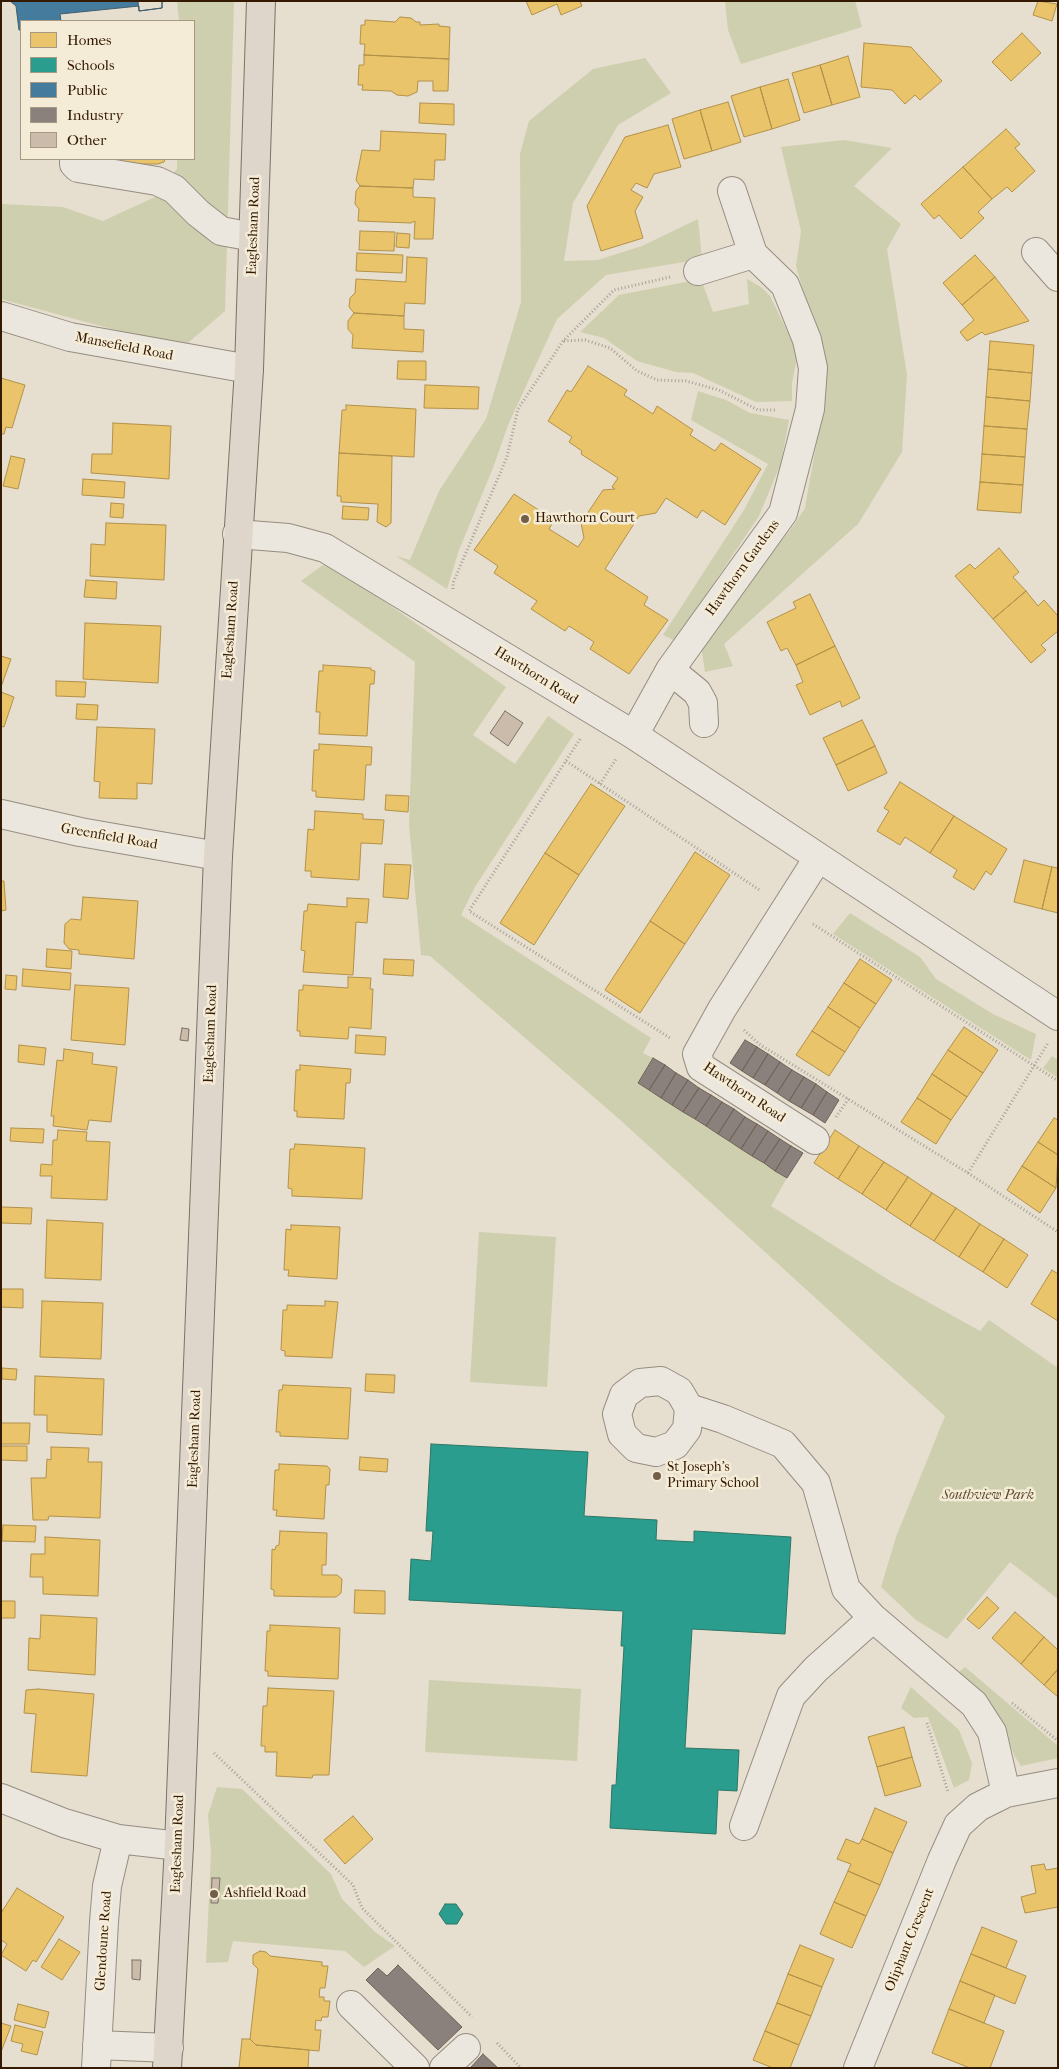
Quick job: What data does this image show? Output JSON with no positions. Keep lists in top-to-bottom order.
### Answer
{
  "streets": {
    "main road": ["Eaglesham Road"],
    "street": [
      "Mansefield Road",
      "Hawthorn Gardens",
      "Hawthorn Road",
      "Greenfield Road",
      "Oliphant Crescent",
      "Glendoune Road"
    ]
  },
  "crossings": [
    ["Eaglesham Road", "Mansefield Road"],
    ["Eaglesham Road", "Hawthorn Road"],
    ["Eaglesham Road", "Greenfield Road"],
    ["Eaglesham Road", "Glendoune Road"],
    ["Hawthorn Gardens", "Hawthorn Road"]
  ],
  "parks": ["Southview Park"],
  "places": ["Hawthorn Court", "St Joseph's Primary School", "Ashfield Road"],
  "legend": [
    "Homes",
    "Schools",
    "Public",
    "Industry",
    "Other"
  ]
}
